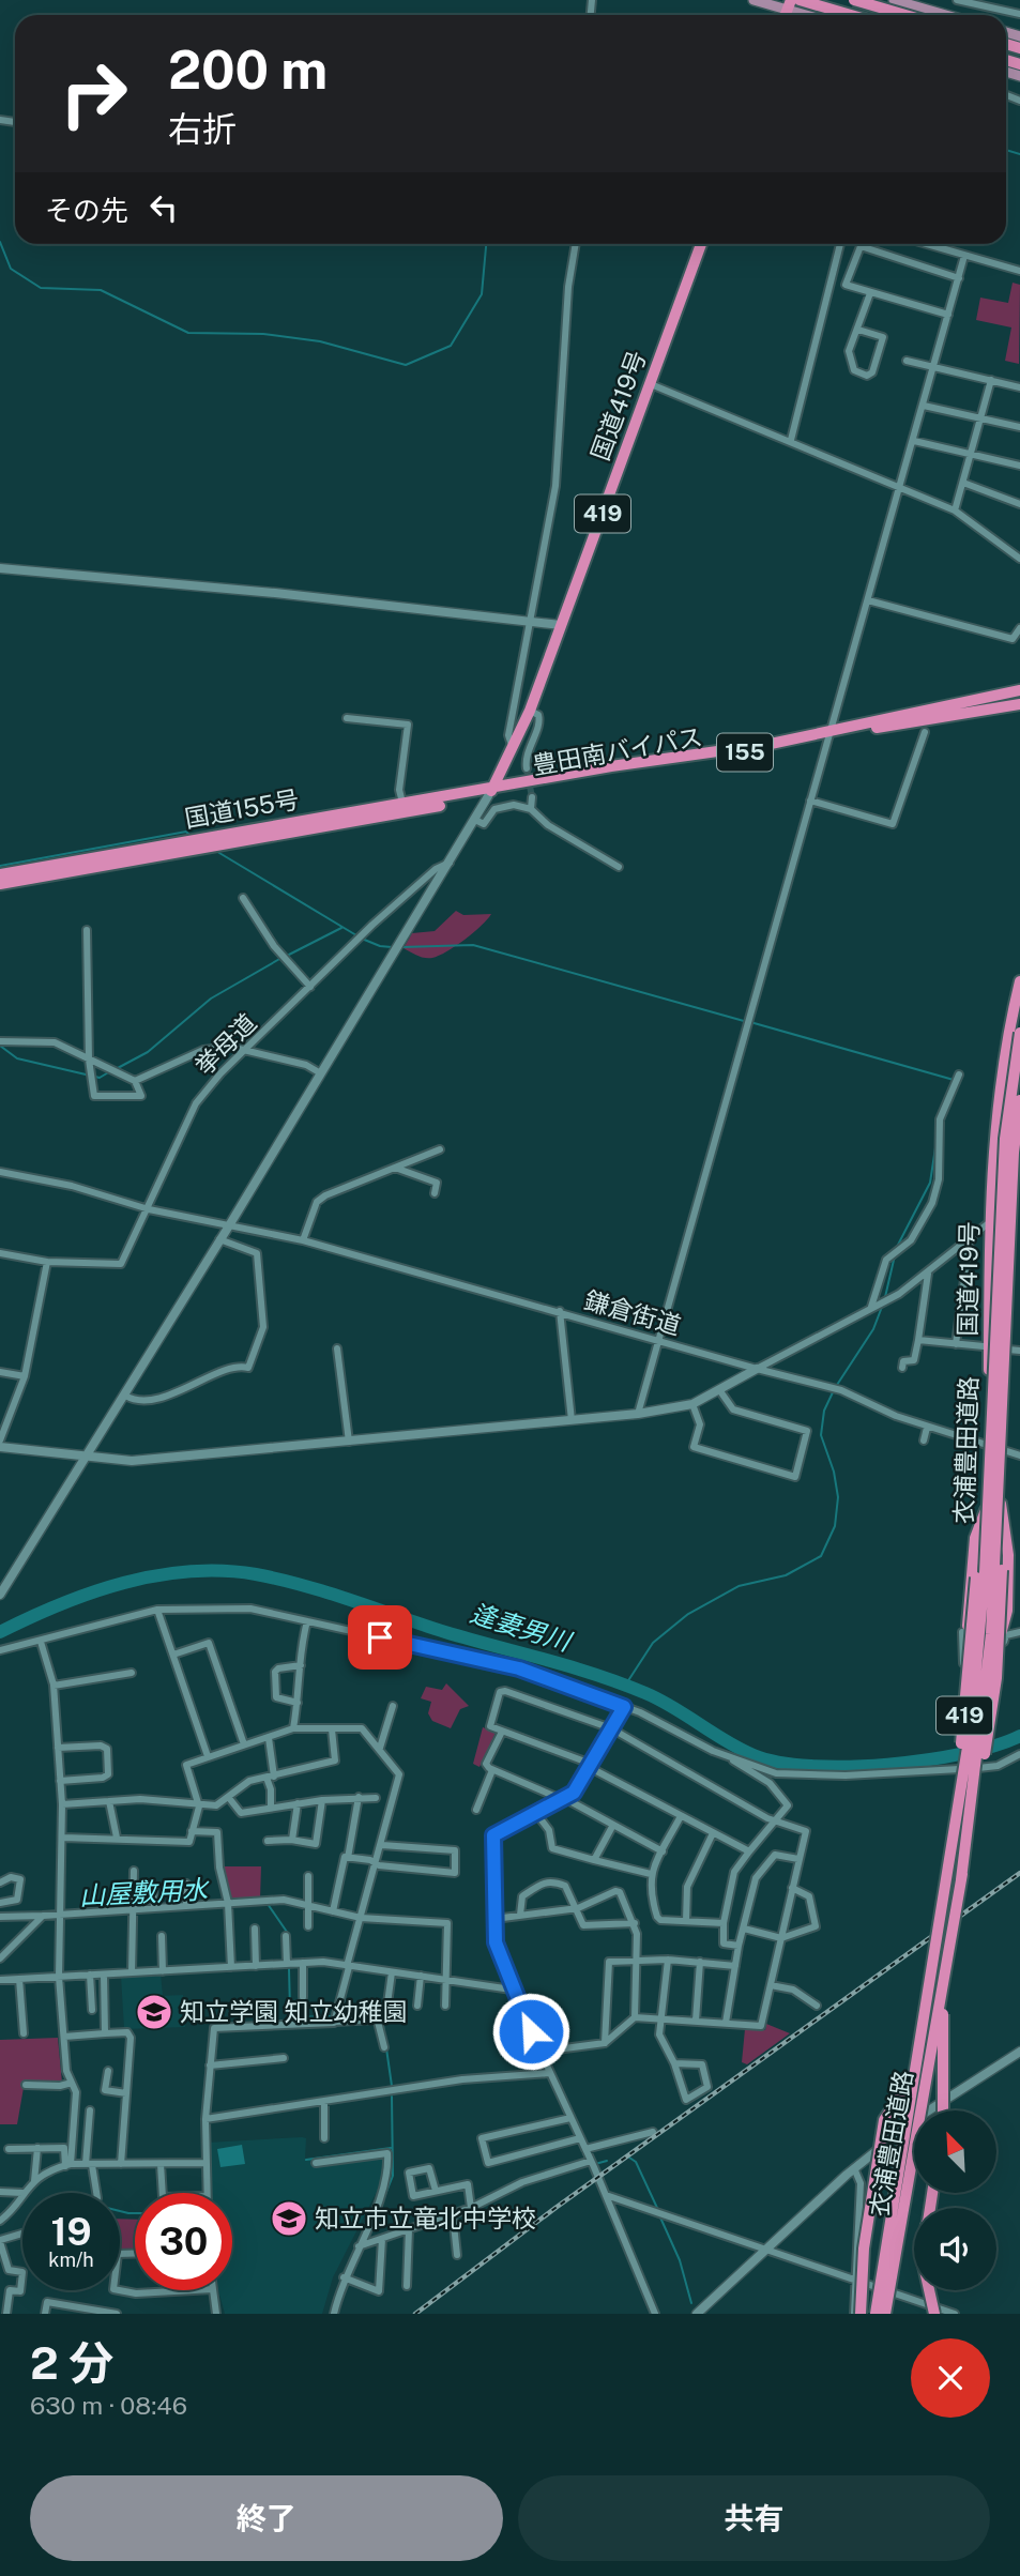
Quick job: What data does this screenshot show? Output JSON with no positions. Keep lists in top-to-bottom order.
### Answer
{
  "streets": {
    "highway": [
      "国道419号",
      "419",
      "豊田南バイパス",
      "155",
      "国道155号",
      "衣浦豊田道路"
    ],
    "street": ["挙母道", "鎌倉街道"]
  },
  "crossings": [
    ["国道419号", "419"],
    ["国道419号", "豊田南バイパス"],
    ["国道419号", "国道155号"],
    ["国道419号", "鎌倉街道"],
    ["国道419号", "衣浦豊田道路"],
    ["419", "衣浦豊田道路"],
    ["豊田南バイパス", "国道155号"],
    ["挙母道", "鎌倉街道"]
  ],
  "water": ["逢妻男川", "山屋敷用水"],
  "places": {
    "school or university": ["知立学園 知立幼稚園", "知立市立竜北中学校"]
  },
  "north": "top left",
  "page": {
    "turn": ["200 m", "右折"],
    "then": "その先",
    "speed": "19 km/h",
    "limit": "30",
    "heading": ["2 分", "630 m · 08:46"],
    "buttons": ["終了", "共有"]
  }
}
